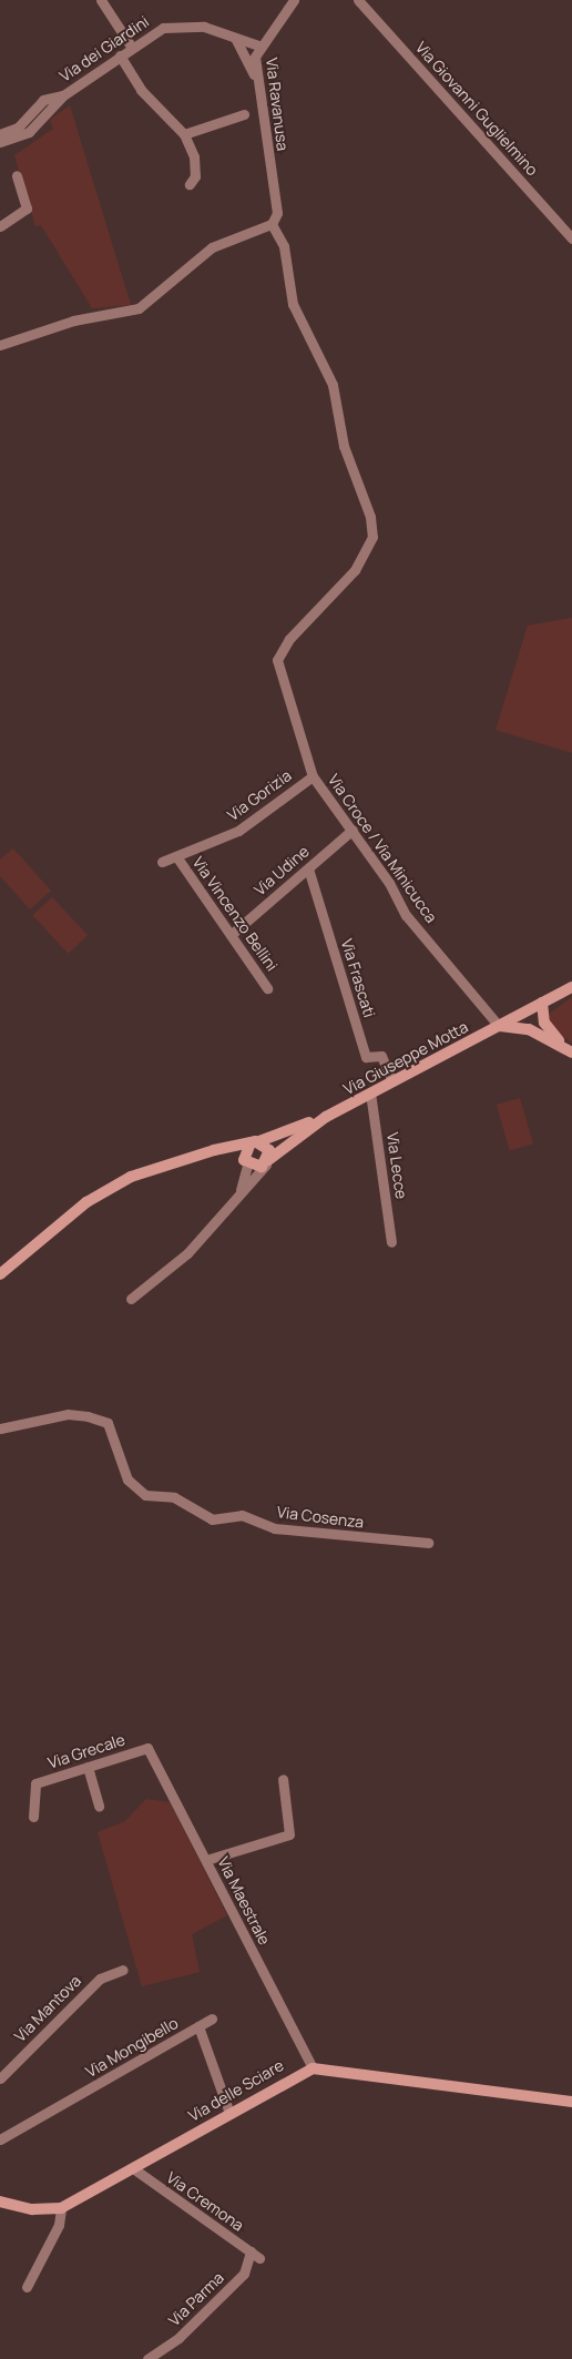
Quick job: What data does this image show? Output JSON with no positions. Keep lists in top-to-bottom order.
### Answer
{
  "streets": {
    "main road": ["Via Giuseppe Motta", "Via delle Sciare"],
    "street": [
      "Via dei Giardini",
      "Via Ravanusa",
      "Via Giovanni Guglielmino",
      "Via Gorizia",
      "Via Croce / Via Minicucca",
      "Via Udine",
      "Via Vincenzo Bellini",
      "Via Frascati",
      "Via Lecce",
      "Via Cosenza",
      "Via Grecale",
      "Via Maestrale",
      "Via Mantova",
      "Via Mongibello",
      "Via Cremona",
      "Via Parma"
    ]
  },
  "crossings": [
    ["Via dei Giardini", "Via Ravanusa"],
    ["Via Ravanusa", "Via Croce / Via Minicucca"],
    ["Via Gorizia", "Via Croce / Via Minicucca"],
    ["Via Gorizia", "Via Vincenzo Bellini"],
    ["Via Croce / Via Minicucca", "Via Udine"],
    ["Via Croce / Via Minicucca", "Via Giuseppe Motta"],
    ["Via Udine", "Via Vincenzo Bellini"],
    ["Via Udine", "Via Frascati"],
    ["Via Frascati", "Via Giuseppe Motta"],
    ["Via Giuseppe Motta", "Via Lecce"],
    ["Via Grecale", "Via Maestrale"],
    ["Via Maestrale", "Via delle Sciare"],
    ["Via Mongibello", "Via delle Sciare"],
    ["Via delle Sciare", "Via Cremona"],
    ["Via Cremona", "Via Parma"]
  ]
}
